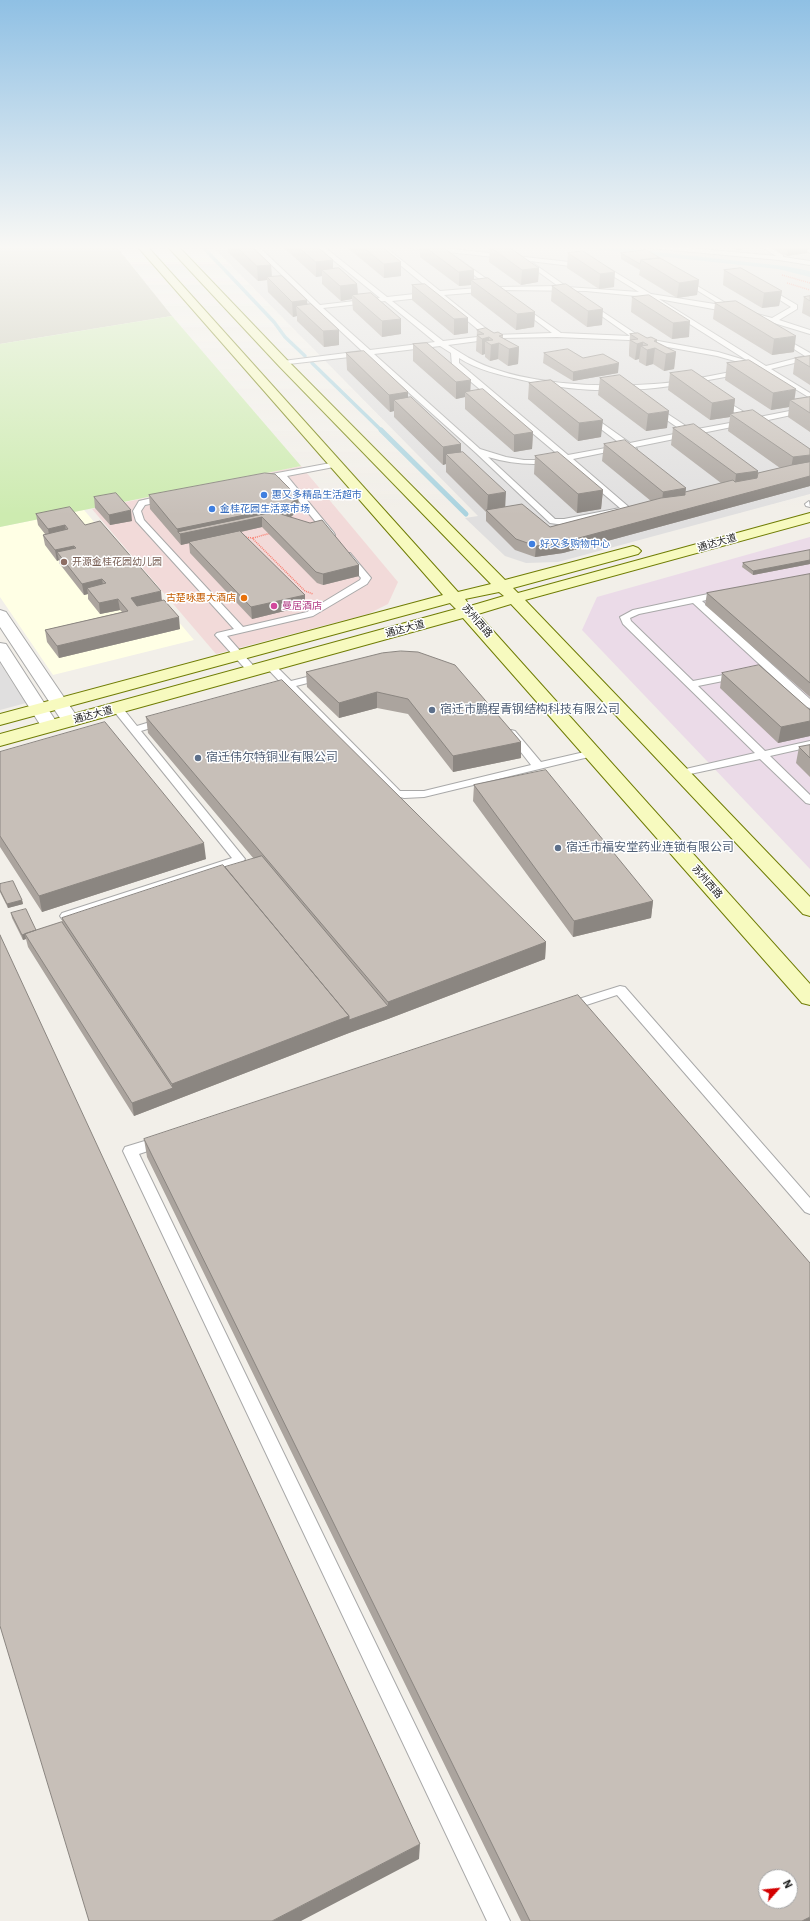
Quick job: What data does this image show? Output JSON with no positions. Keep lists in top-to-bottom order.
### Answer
{
  "streets": {
    "main road": ["通达大道", "苏州西路"]
  },
  "crossings": [
    ["通达大道", "苏州西路"]
  ],
  "places": [
    "惠又多精品生活超市",
    "金桂花园生活菜市场",
    "好又多购物中心",
    "开源金桂花园幼儿园",
    "古楚咏惠大酒店",
    "曼居酒店",
    "宿迁市鹏程青钢结构科技有限公司",
    "宿迁伟尔特铜业有限公司",
    "宿迁市福安堂药业连锁有限公司"
  ],
  "north": "top right"
}
